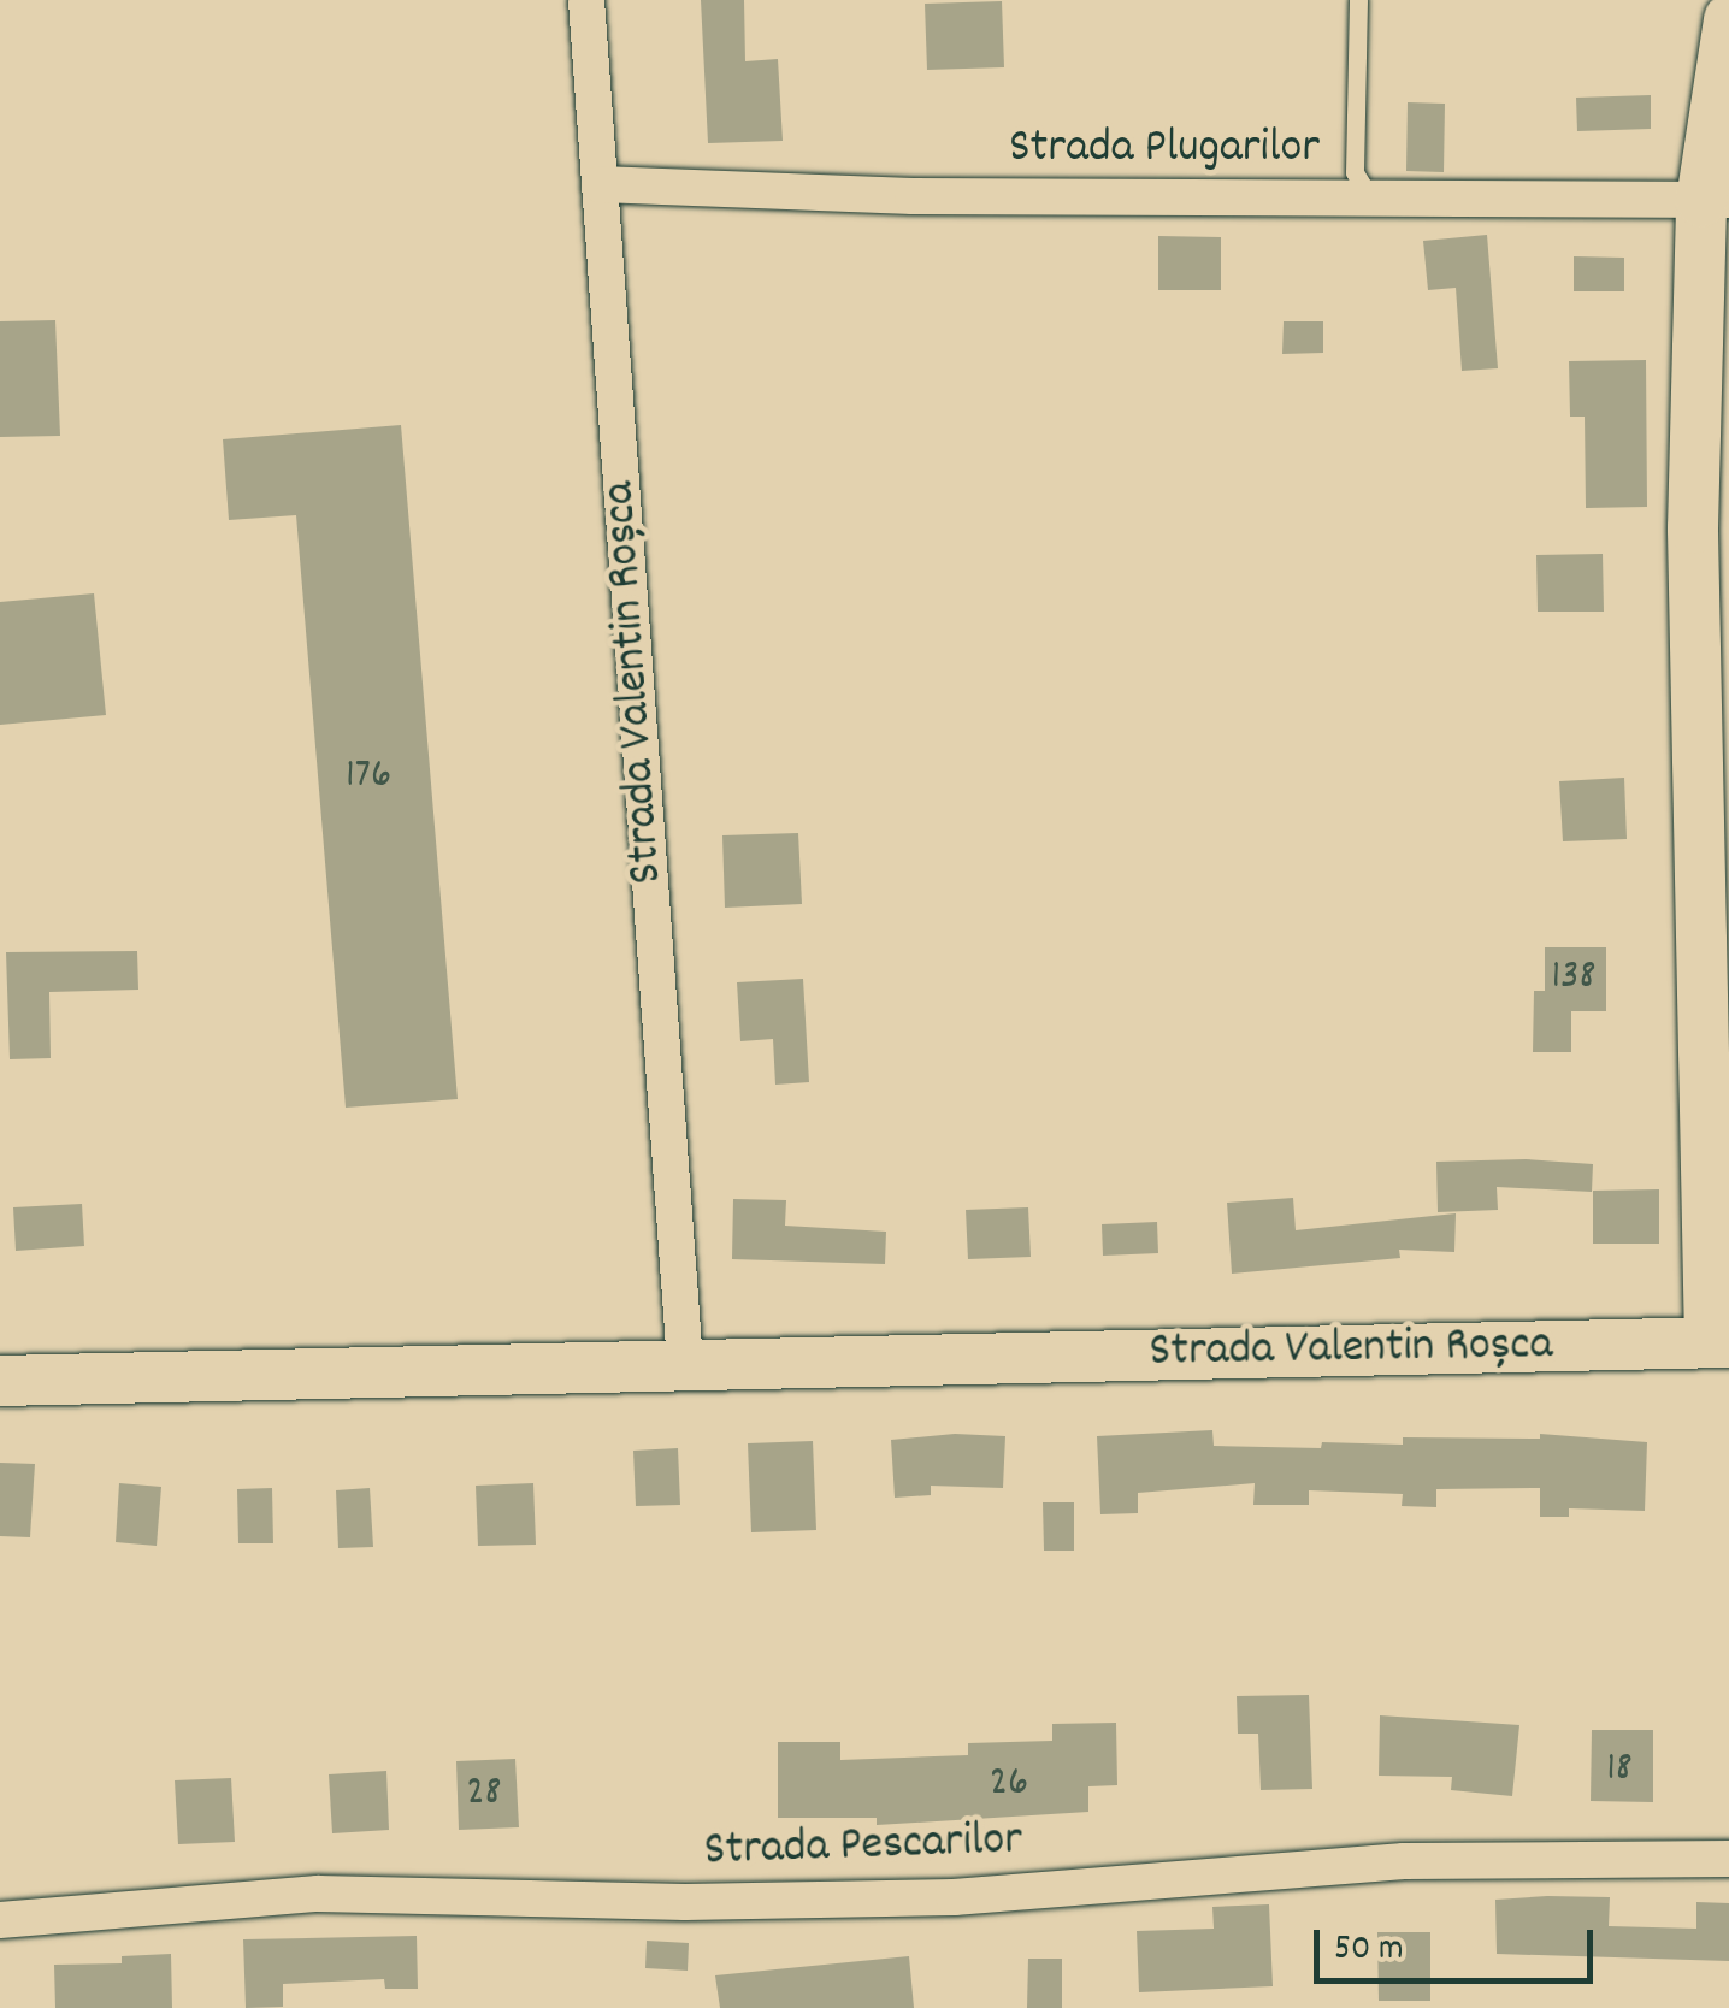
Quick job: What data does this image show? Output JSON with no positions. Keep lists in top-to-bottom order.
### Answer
{
  "streets": {
    "main road": ["Strada Valentin Roșca"],
    "street": ["Strada Plugarilor", "Strada Pescarilor"]
  },
  "crossings": [
    ["Strada Plugarilor", "Strada Valentin Roșca"]
  ],
  "house_numbers": [
    "176",
    "138",
    "18",
    "26",
    "28"
  ],
  "scale_bar": "50 m"
}
